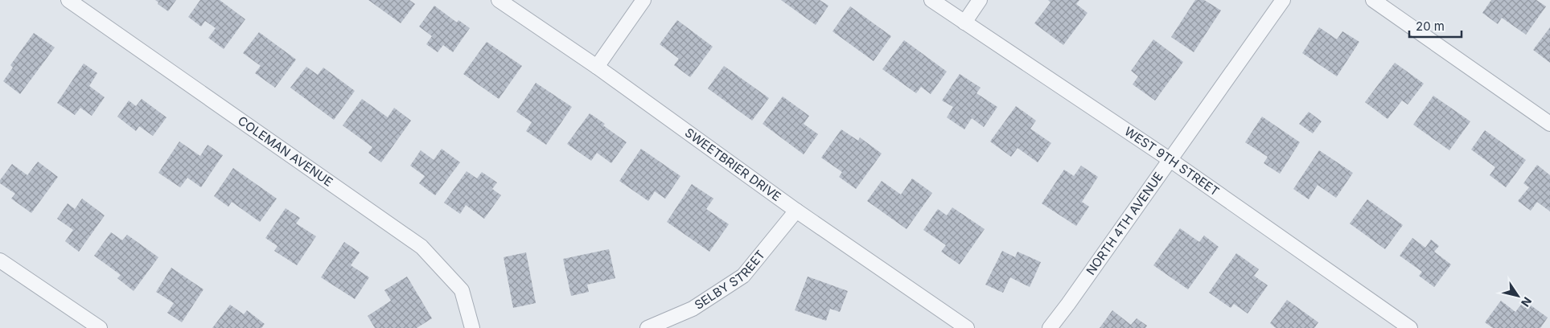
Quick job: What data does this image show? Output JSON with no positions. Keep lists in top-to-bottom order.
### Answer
{
  "streets": {
    "street": [
      "COLEMAN AVENUE",
      "WEST 9TH STREET",
      "SWEETBRIER DRIVE",
      "NORTH 4TH AVENUE",
      "SELBY STREET"
    ]
  },
  "crossings": [
    ["WEST 9TH STREET", "NORTH 4TH AVENUE"],
    ["SWEETBRIER DRIVE", "SELBY STREET"]
  ],
  "scale_bar": "20 m",
  "north": "bottom right"
}
